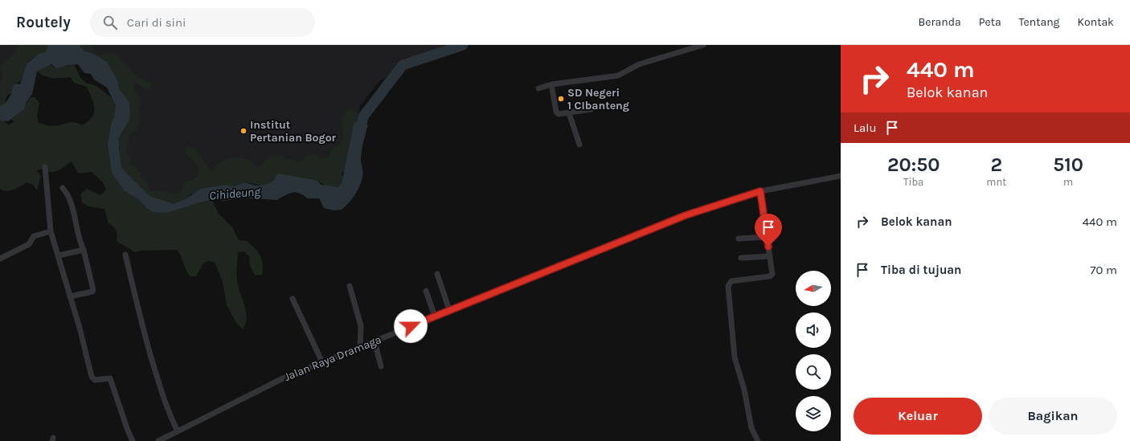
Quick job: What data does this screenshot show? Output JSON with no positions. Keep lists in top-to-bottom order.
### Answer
{
  "streets": {
    "street": ["Jalan Raya Dramaga"]
  },
  "water": ["Cihideung"],
  "places": ["SD Negeri 1 CIbanteng", "Institut Pertanian Bogor"],
  "north": "left",
  "page": {
    "header": "Routely",
    "search": "Cari di sini",
    "nav": [
      "Beranda",
      "Peta",
      "Tentang",
      "Kontak"
    ],
    "turn": ["440 m", "Belok kanan"],
    "then": "Lalu",
    "eta": [
      "20:50",
      "Tiba",
      "2",
      "mnt",
      "510",
      "m"
    ],
    "list": [
      {
        "name": "Belok kanan",
        "value": "440 m"
      },
      {
        "name": "Tiba di tujuan",
        "value": "70 m"
      }
    ],
    "buttons": ["Keluar", "Bagikan"]
  }
}
